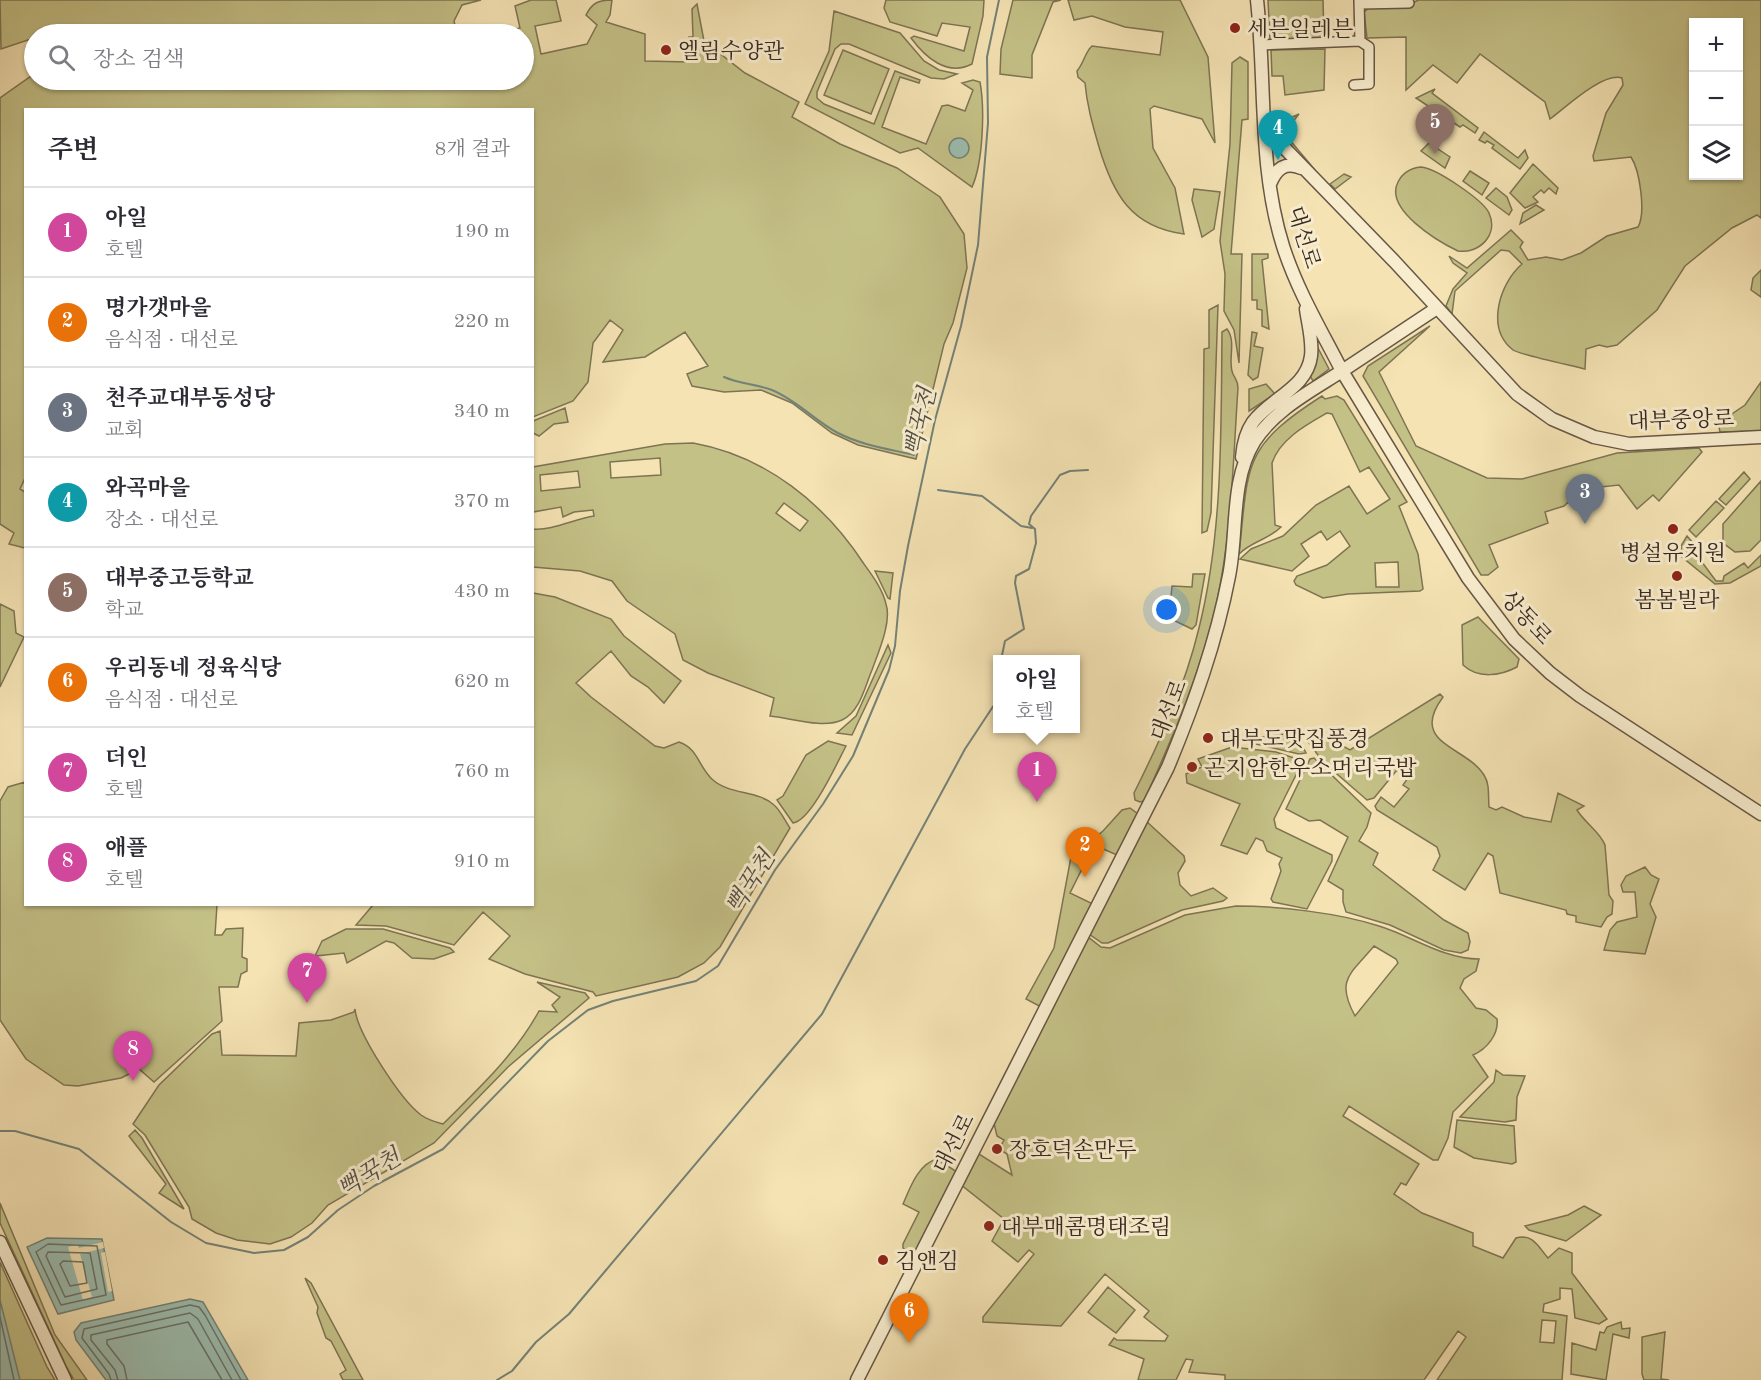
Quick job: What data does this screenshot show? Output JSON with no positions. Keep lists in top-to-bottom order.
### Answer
{
  "streets": {
    "street": ["대선로", "대부중앙로", "상동로"]
  },
  "crossings": [
    ["대선로", "대부중앙로"],
    ["대선로", "상동로"]
  ],
  "water": ["뻑꾹천"],
  "places": [
    "세븐일레븐",
    "엘림수양관",
    "병설유치원",
    "봄봄빌라",
    "대부도맛집풍경",
    "곤지암한우소머리국밥",
    "장호덕손만두",
    "대부매콤명태조림",
    "김앤김"
  ],
  "page": {
    "map_buttons": ["+", "−"],
    "search": "장소 검색",
    "pins": [
      "5",
      "4",
      "3",
      "1",
      "2",
      "7",
      "8",
      "6"
    ],
    "heading": ["주변", "8개 결과"],
    "list": [
      {
        "mark": "1",
        "name": "아일",
        "note": "호텔",
        "value": "190 m"
      },
      {
        "mark": "2",
        "name": "명가갯마을",
        "note": "음식점 · 대선로",
        "value": "220 m"
      },
      {
        "mark": "3",
        "name": "천주교대부동성당",
        "note": "교회",
        "value": "340 m"
      },
      {
        "mark": "4",
        "name": "와곡마을",
        "note": "장소 · 대선로",
        "value": "370 m"
      },
      {
        "mark": "5",
        "name": "대부중고등학교",
        "note": "학교",
        "value": "430 m"
      },
      {
        "mark": "6",
        "name": "우리동네 정육식당",
        "note": "음식점 · 대선로",
        "value": "620 m"
      },
      {
        "mark": "7",
        "name": "더인",
        "note": "호텔",
        "value": "760 m"
      },
      {
        "mark": "8",
        "name": "애플",
        "note": "호텔",
        "value": "910 m"
      }
    ],
    "popup": ["아일", "호텔"]
  }
}
